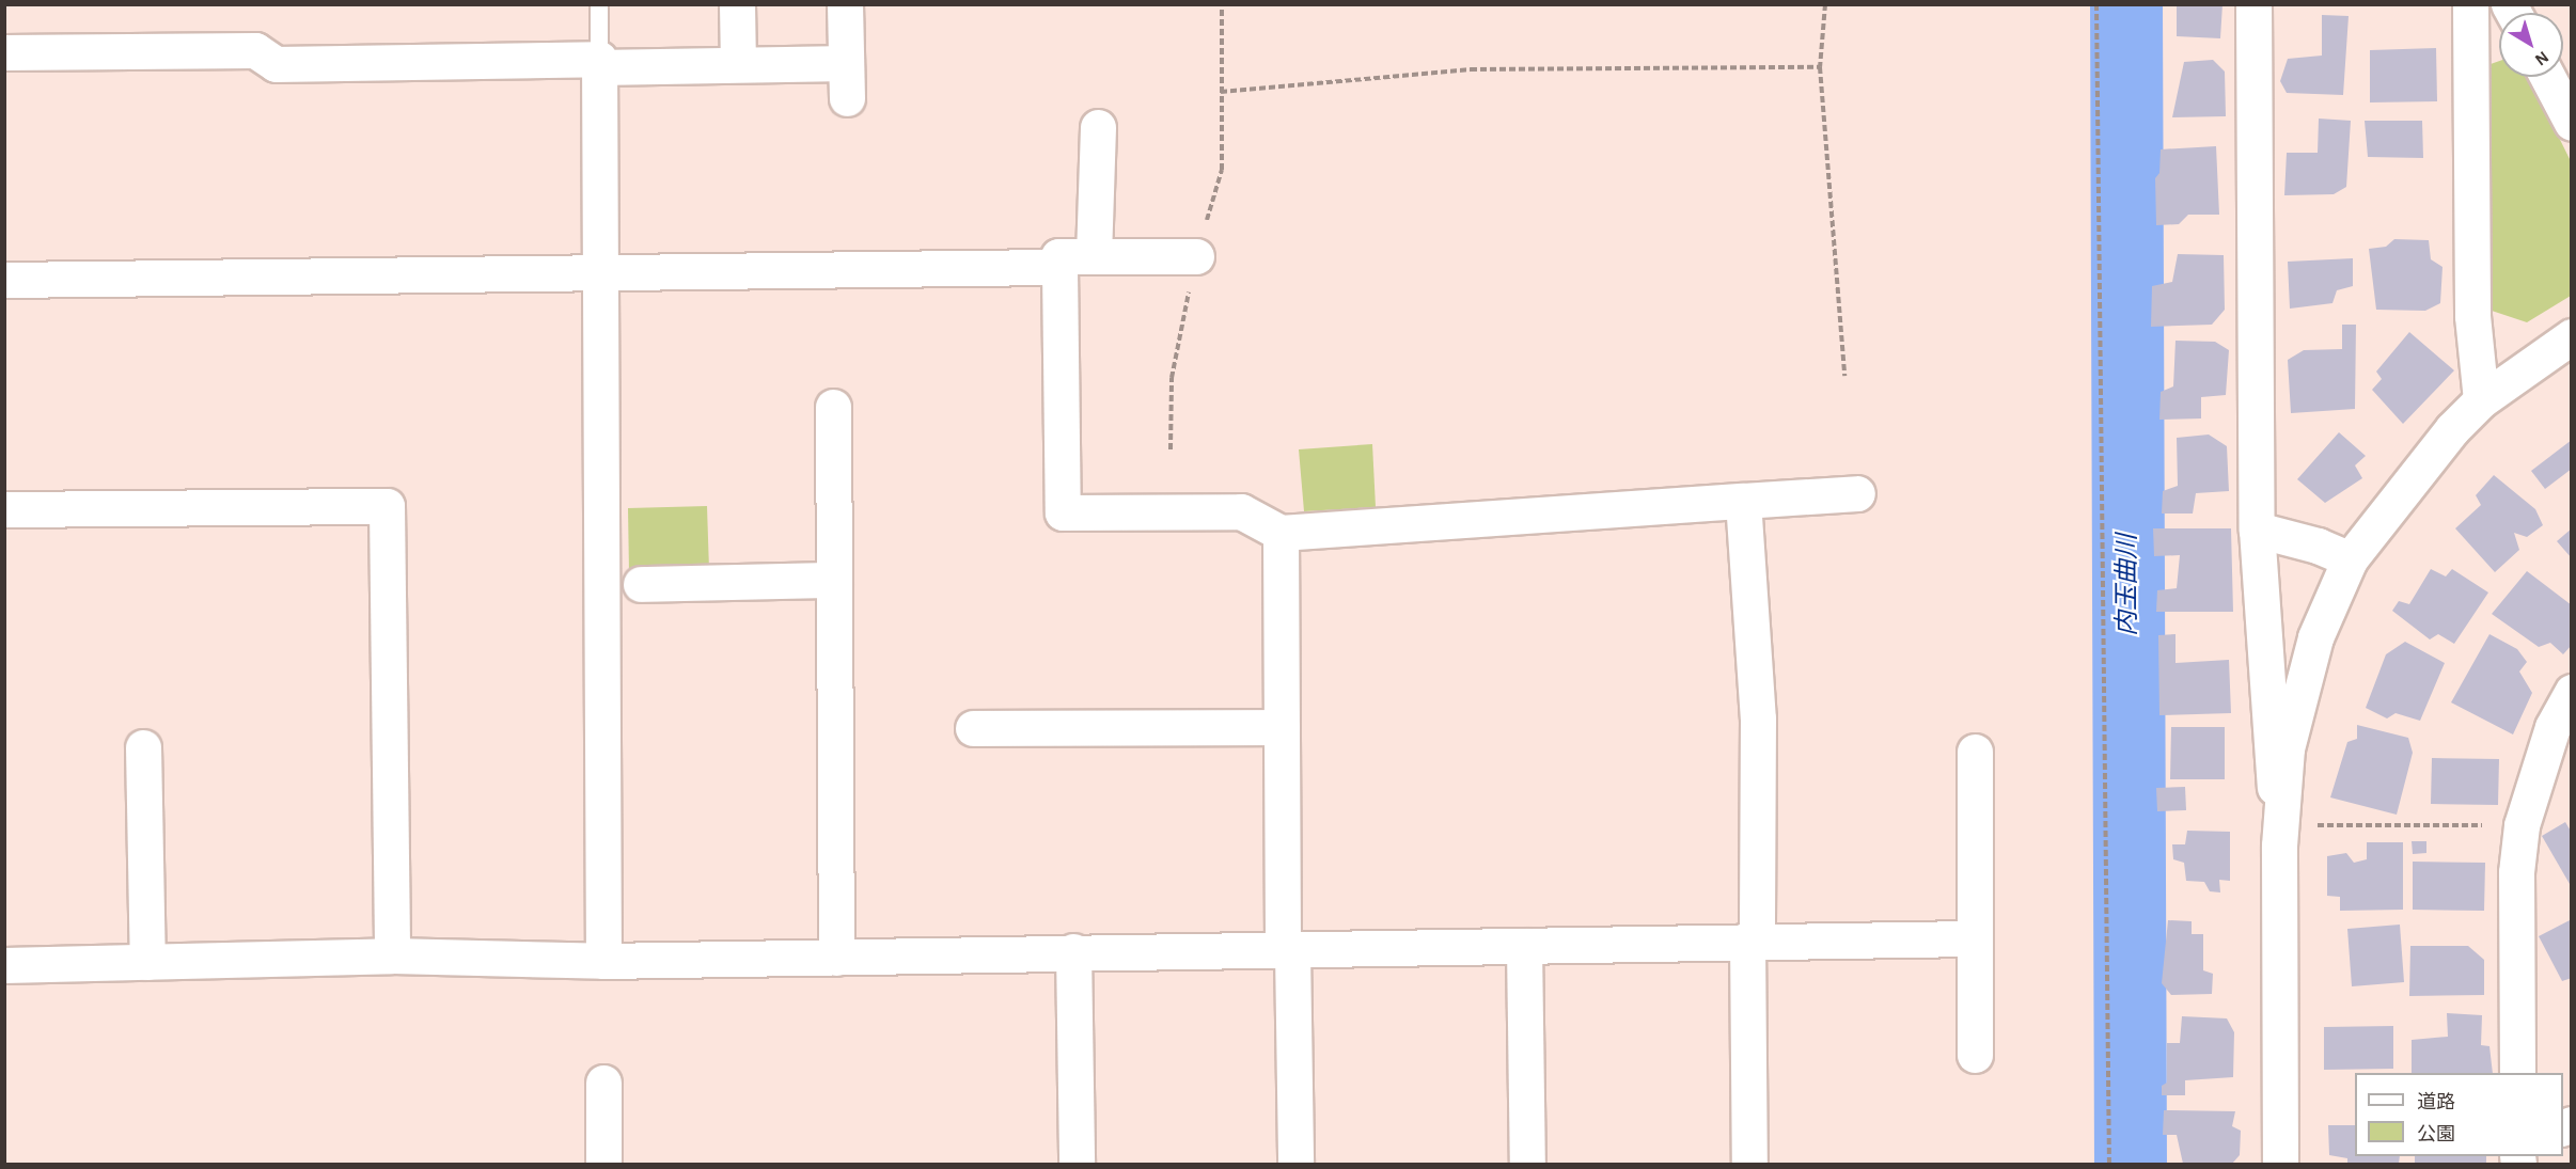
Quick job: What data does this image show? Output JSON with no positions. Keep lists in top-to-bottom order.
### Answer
{
  "water": ["内玉曲川"],
  "legend": ["道路", "公園"],
  "north": "bottom right"
}
